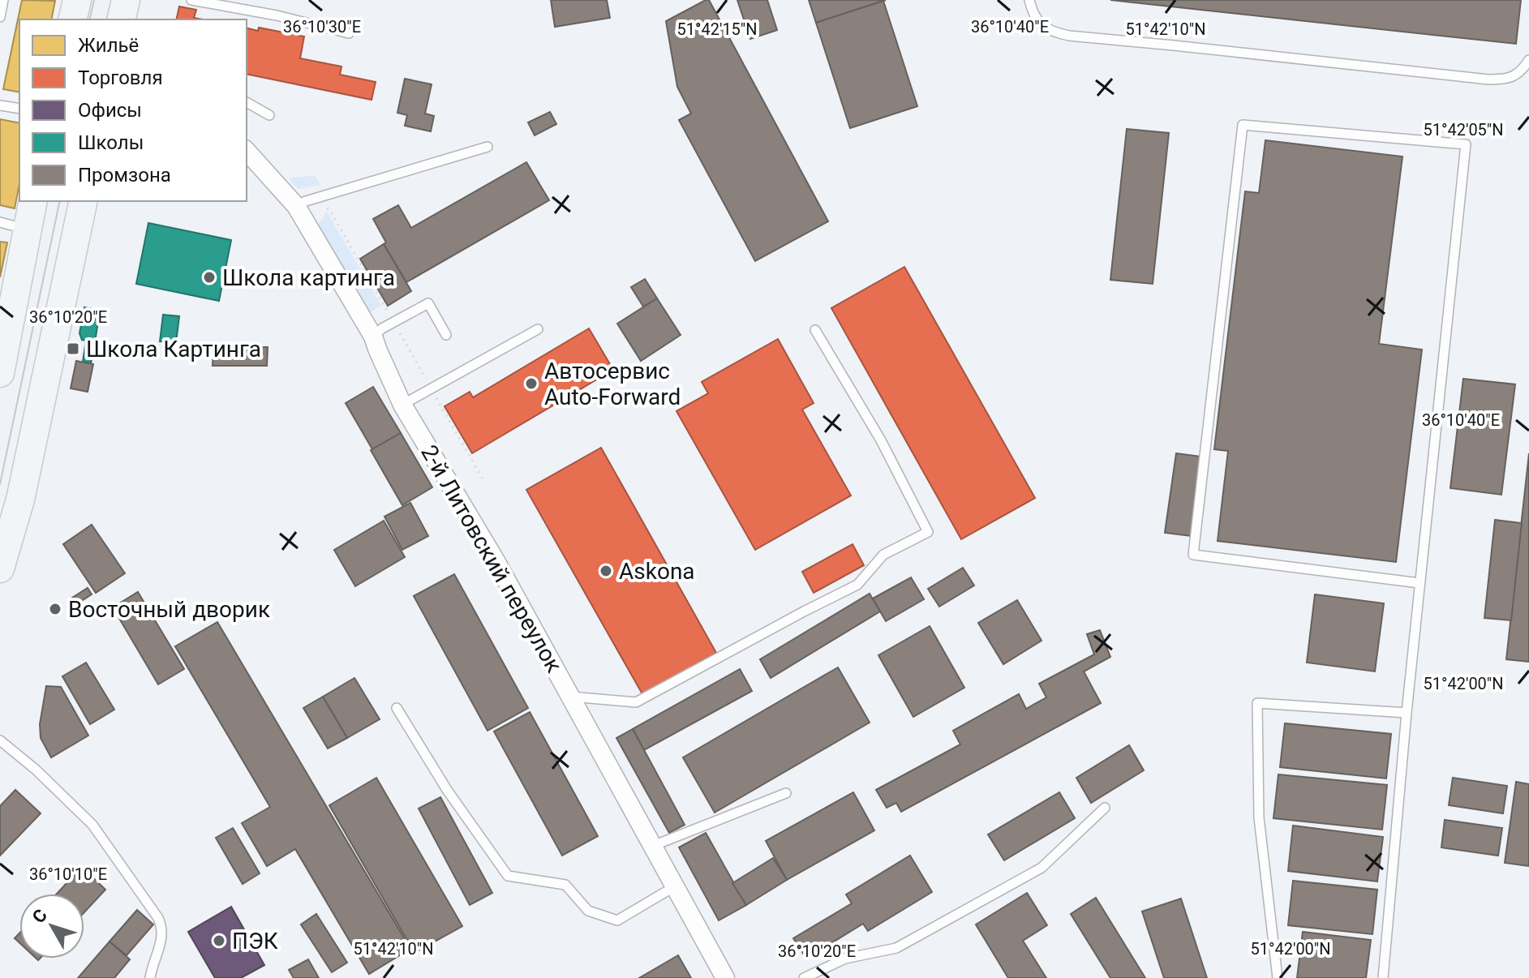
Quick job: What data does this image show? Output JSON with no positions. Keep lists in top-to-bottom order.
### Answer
{
  "streets": {
    "street": ["2-й Литовский переулок"]
  },
  "places": {
    "other": [
      "Школа картинга",
      "Автосервис Auto-Forward",
      "Askona",
      "Восточный дворик",
      "ПЭК"
    ],
    "transit": ["Школа Картинга"]
  },
  "legend": [
    "Жильё",
    "Торговля",
    "Офисы",
    "Школы",
    "Промзона"
  ],
  "north": "top left",
  "coordinates": [
    "36°10'30\"E",
    "36°10'40\"E",
    "51°42'15\"N",
    "51°42'10\"N",
    "51°42'05\"N",
    "36°10'20\"E",
    "51°42'00\"N",
    "36°10'10\"E"
  ]
}
